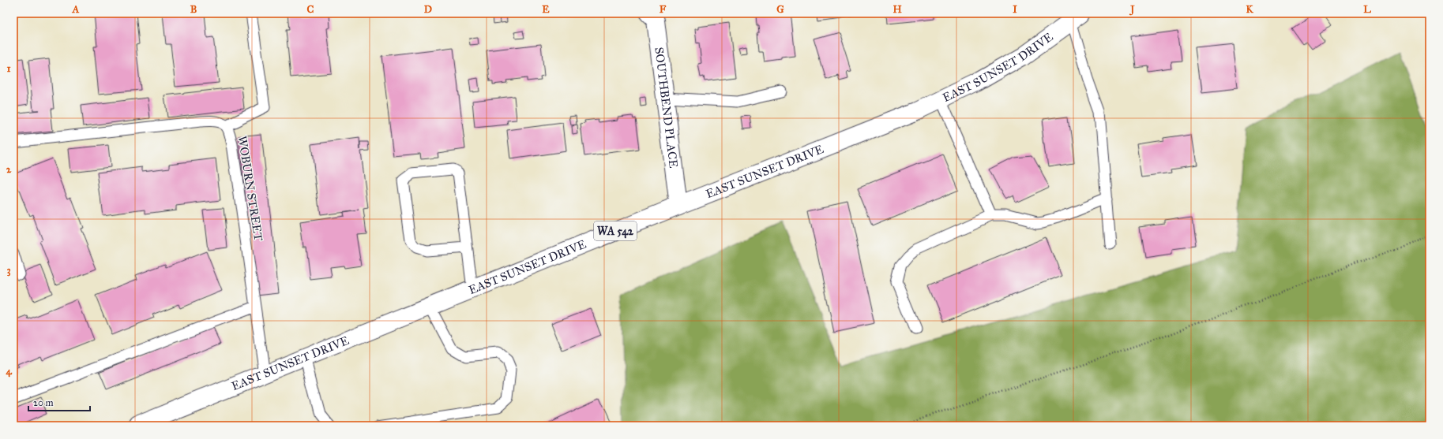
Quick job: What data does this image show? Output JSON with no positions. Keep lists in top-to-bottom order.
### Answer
{
  "streets": {
    "main road": ["EAST SUNSET DRIVE", "SOUTHBEND PLACE", "WA 542"],
    "lane": ["WOBURN STREET"]
  },
  "crossings": [
    ["EAST SUNSET DRIVE", "SOUTHBEND PLACE"],
    ["EAST SUNSET DRIVE", "WOBURN STREET"]
  ],
  "scale_bar": "20 m",
  "grid": {
    "columns": [
      "A",
      "B",
      "C",
      "D",
      "E",
      "F",
      "G",
      "H",
      "I",
      "J",
      "K",
      "L"
    ],
    "rows": [
      "1",
      "2",
      "3",
      "4"
    ]
  }
}
